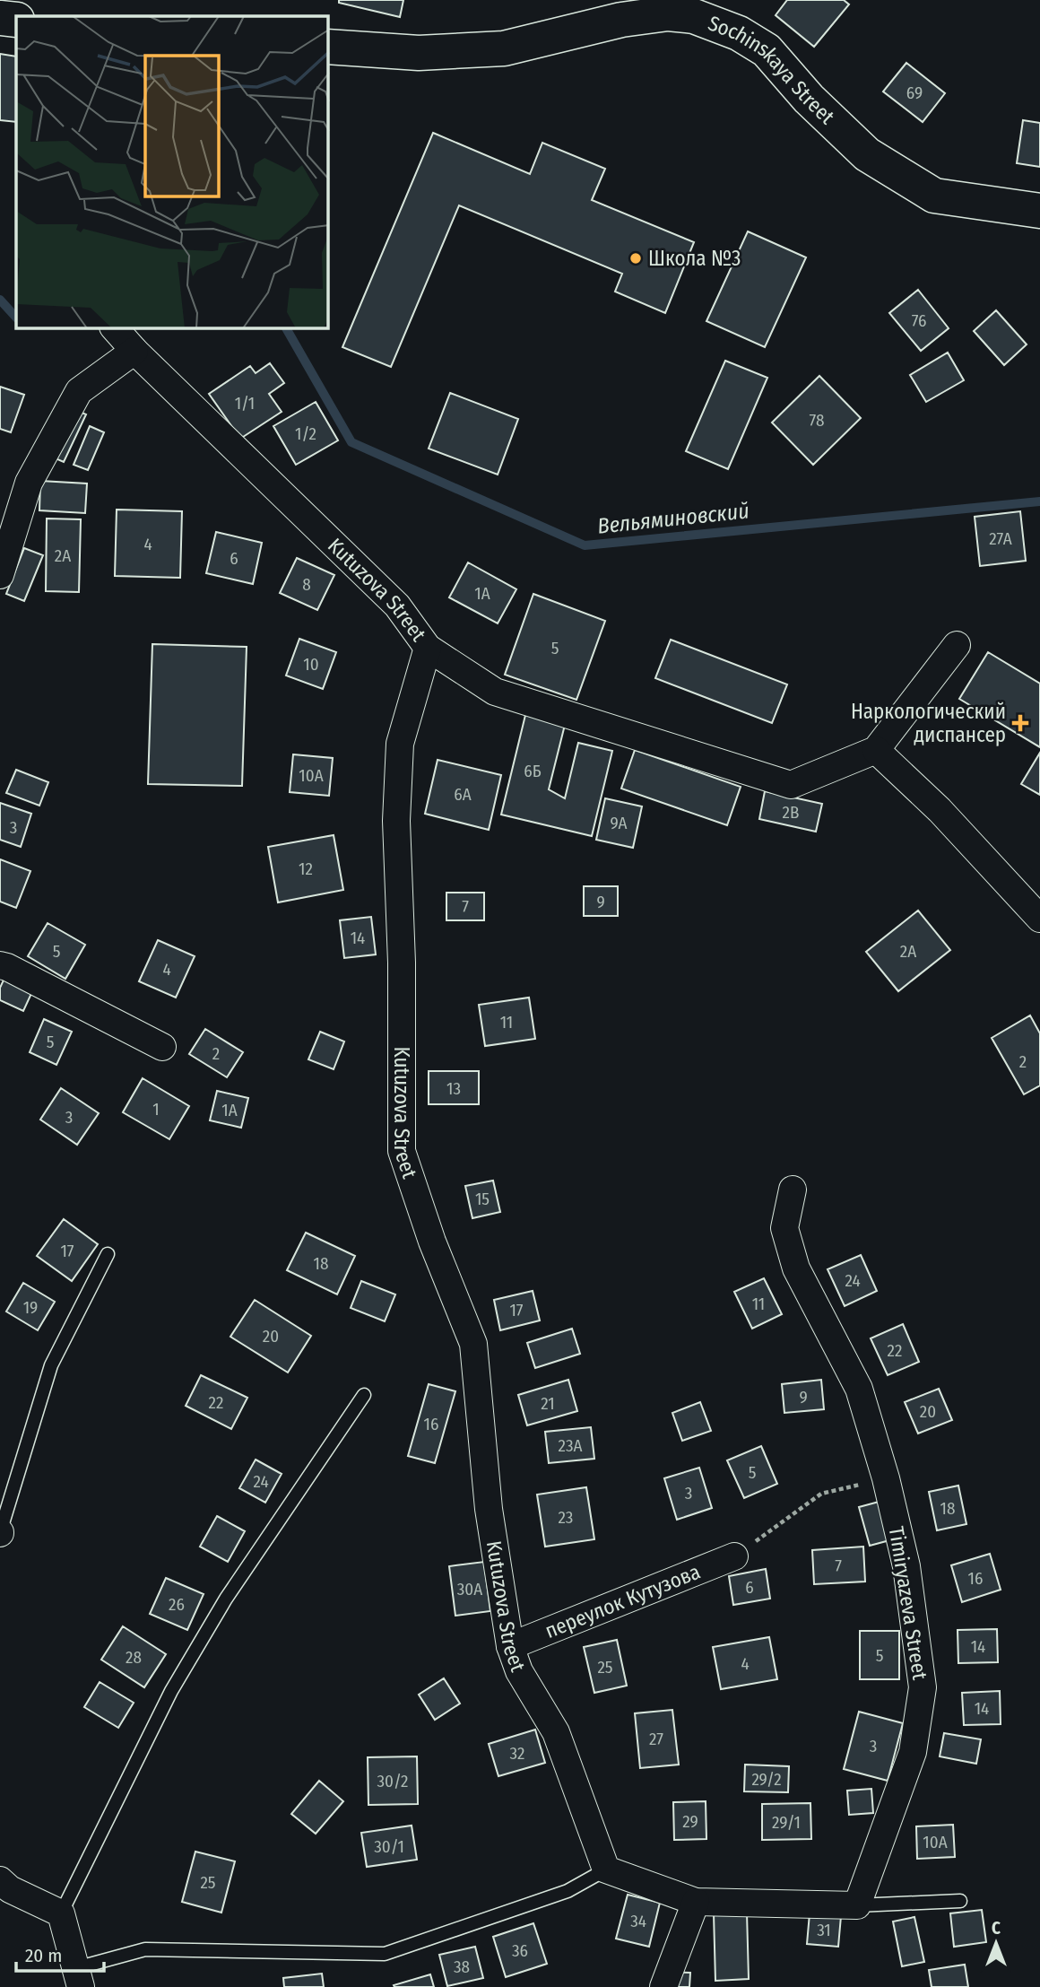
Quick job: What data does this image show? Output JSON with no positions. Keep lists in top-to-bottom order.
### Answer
{
  "streets": {
    "highway": ["Sochinskaya Street"],
    "street": ["Kutuzova Street", "переулок Кутузова", "Timiryazeva Street"]
  },
  "crossings": [
    ["Kutuzova Street", "переулок Кутузова"]
  ],
  "water": ["Вельяминовский"],
  "places": {
    "other": ["Школа №3"],
    "health": ["Наркологический диспансер"]
  },
  "house_numbers": [
    "69",
    "76",
    "1/1",
    "78",
    "1/2",
    "27А",
    "4",
    "2А",
    "6",
    "8",
    "1А",
    "5",
    "10",
    "6Б",
    "10А",
    "6А",
    "2В",
    "9А",
    "3",
    "12",
    "9",
    "7",
    "14",
    "5",
    "2А",
    "4",
    "11",
    "5",
    "2",
    "2",
    "13",
    "1",
    "1А",
    "3",
    "15",
    "17",
    "18",
    "24",
    "11",
    "19",
    "17",
    "20",
    "22",
    "9",
    "22",
    "21",
    "20",
    "16",
    "23А",
    "5",
    "24",
    "3",
    "18",
    "23",
    "7",
    "16",
    "6",
    "30А",
    "26",
    "14",
    "5",
    "28",
    "4",
    "25",
    "14",
    "27",
    "3",
    "32",
    "29/2",
    "30/2",
    "29",
    "29/1",
    "10А",
    "30/1",
    "25",
    "34",
    "31",
    "36",
    "38"
  ],
  "scale_bar": "20 m",
  "north": "top"
}
